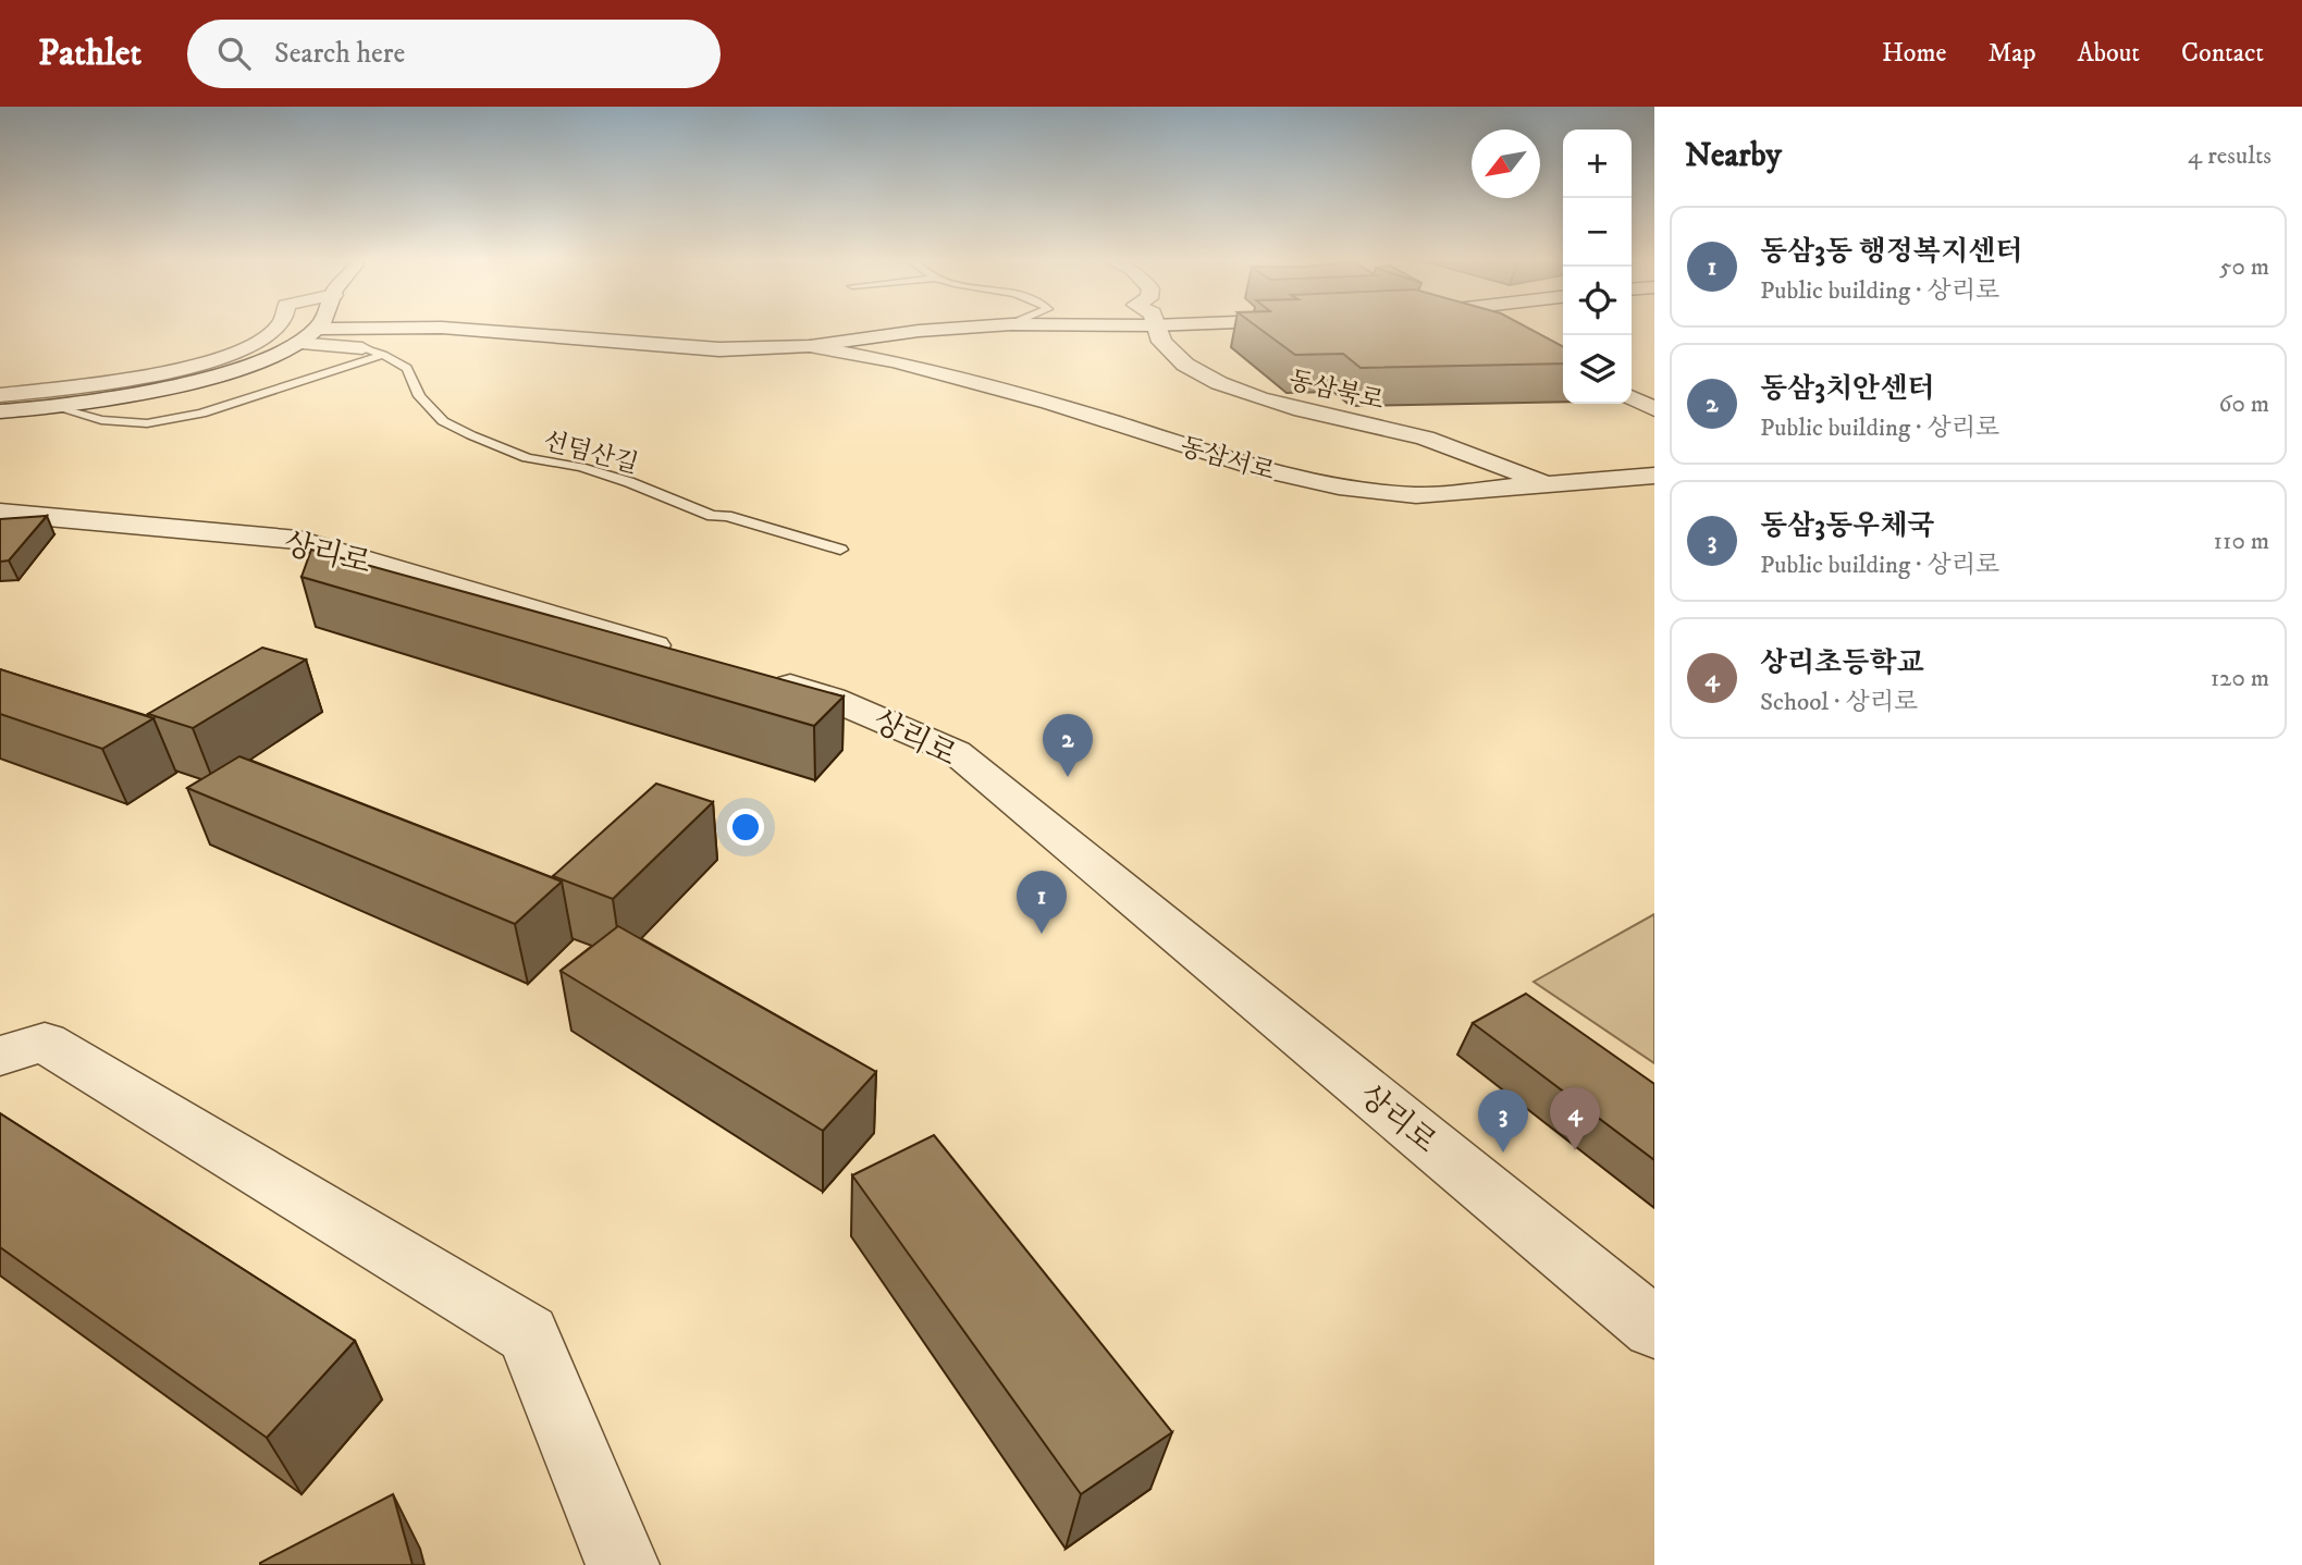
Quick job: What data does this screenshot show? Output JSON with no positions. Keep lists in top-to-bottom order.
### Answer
{
  "streets": {
    "street": ["동삼북로", "동삼서로", "상리로"],
    "lane": ["선덤산길"]
  },
  "crossings": [
    ["동삼북로", "동삼서로"]
  ],
  "north": "bottom left",
  "page": {
    "header": "Pathlet",
    "search": "Search here",
    "nav": [
      "Home",
      "Map",
      "About",
      "Contact"
    ],
    "heading": ["Nearby", "4 results"],
    "map_buttons": ["+", "−"],
    "list": [
      {
        "mark": "1",
        "name": "동삼3동 행정복지센터",
        "note": "Public building · 상리로",
        "value": "50 m"
      },
      {
        "mark": "2",
        "name": "동삼3치안센터",
        "note": "Public building · 상리로",
        "value": "60 m"
      },
      {
        "mark": "3",
        "name": "동삼3동우체국",
        "note": "Public building · 상리로",
        "value": "110 m"
      },
      {
        "mark": "4",
        "name": "상리초등학교",
        "note": "School · 상리로",
        "value": "120 m"
      }
    ],
    "pins": [
      "2",
      "1",
      "4",
      "3"
    ]
  }
}
